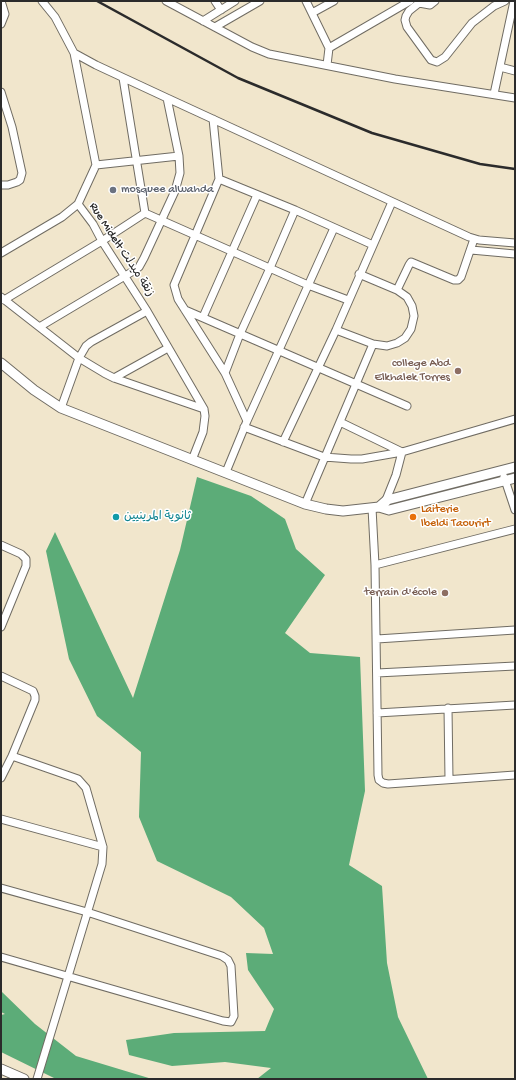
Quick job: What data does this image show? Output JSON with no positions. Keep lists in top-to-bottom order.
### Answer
{
  "streets": {
    "street": ["Rue Midelt زنقة ميدلت"]
  },
  "places": [
    "mosquee alwahda",
    "college Abd Elkhalek Torres",
    "ثانوية المرينيين",
    "Laiterie lbeldi Taourirt",
    "terrain d'école"
  ]
}
